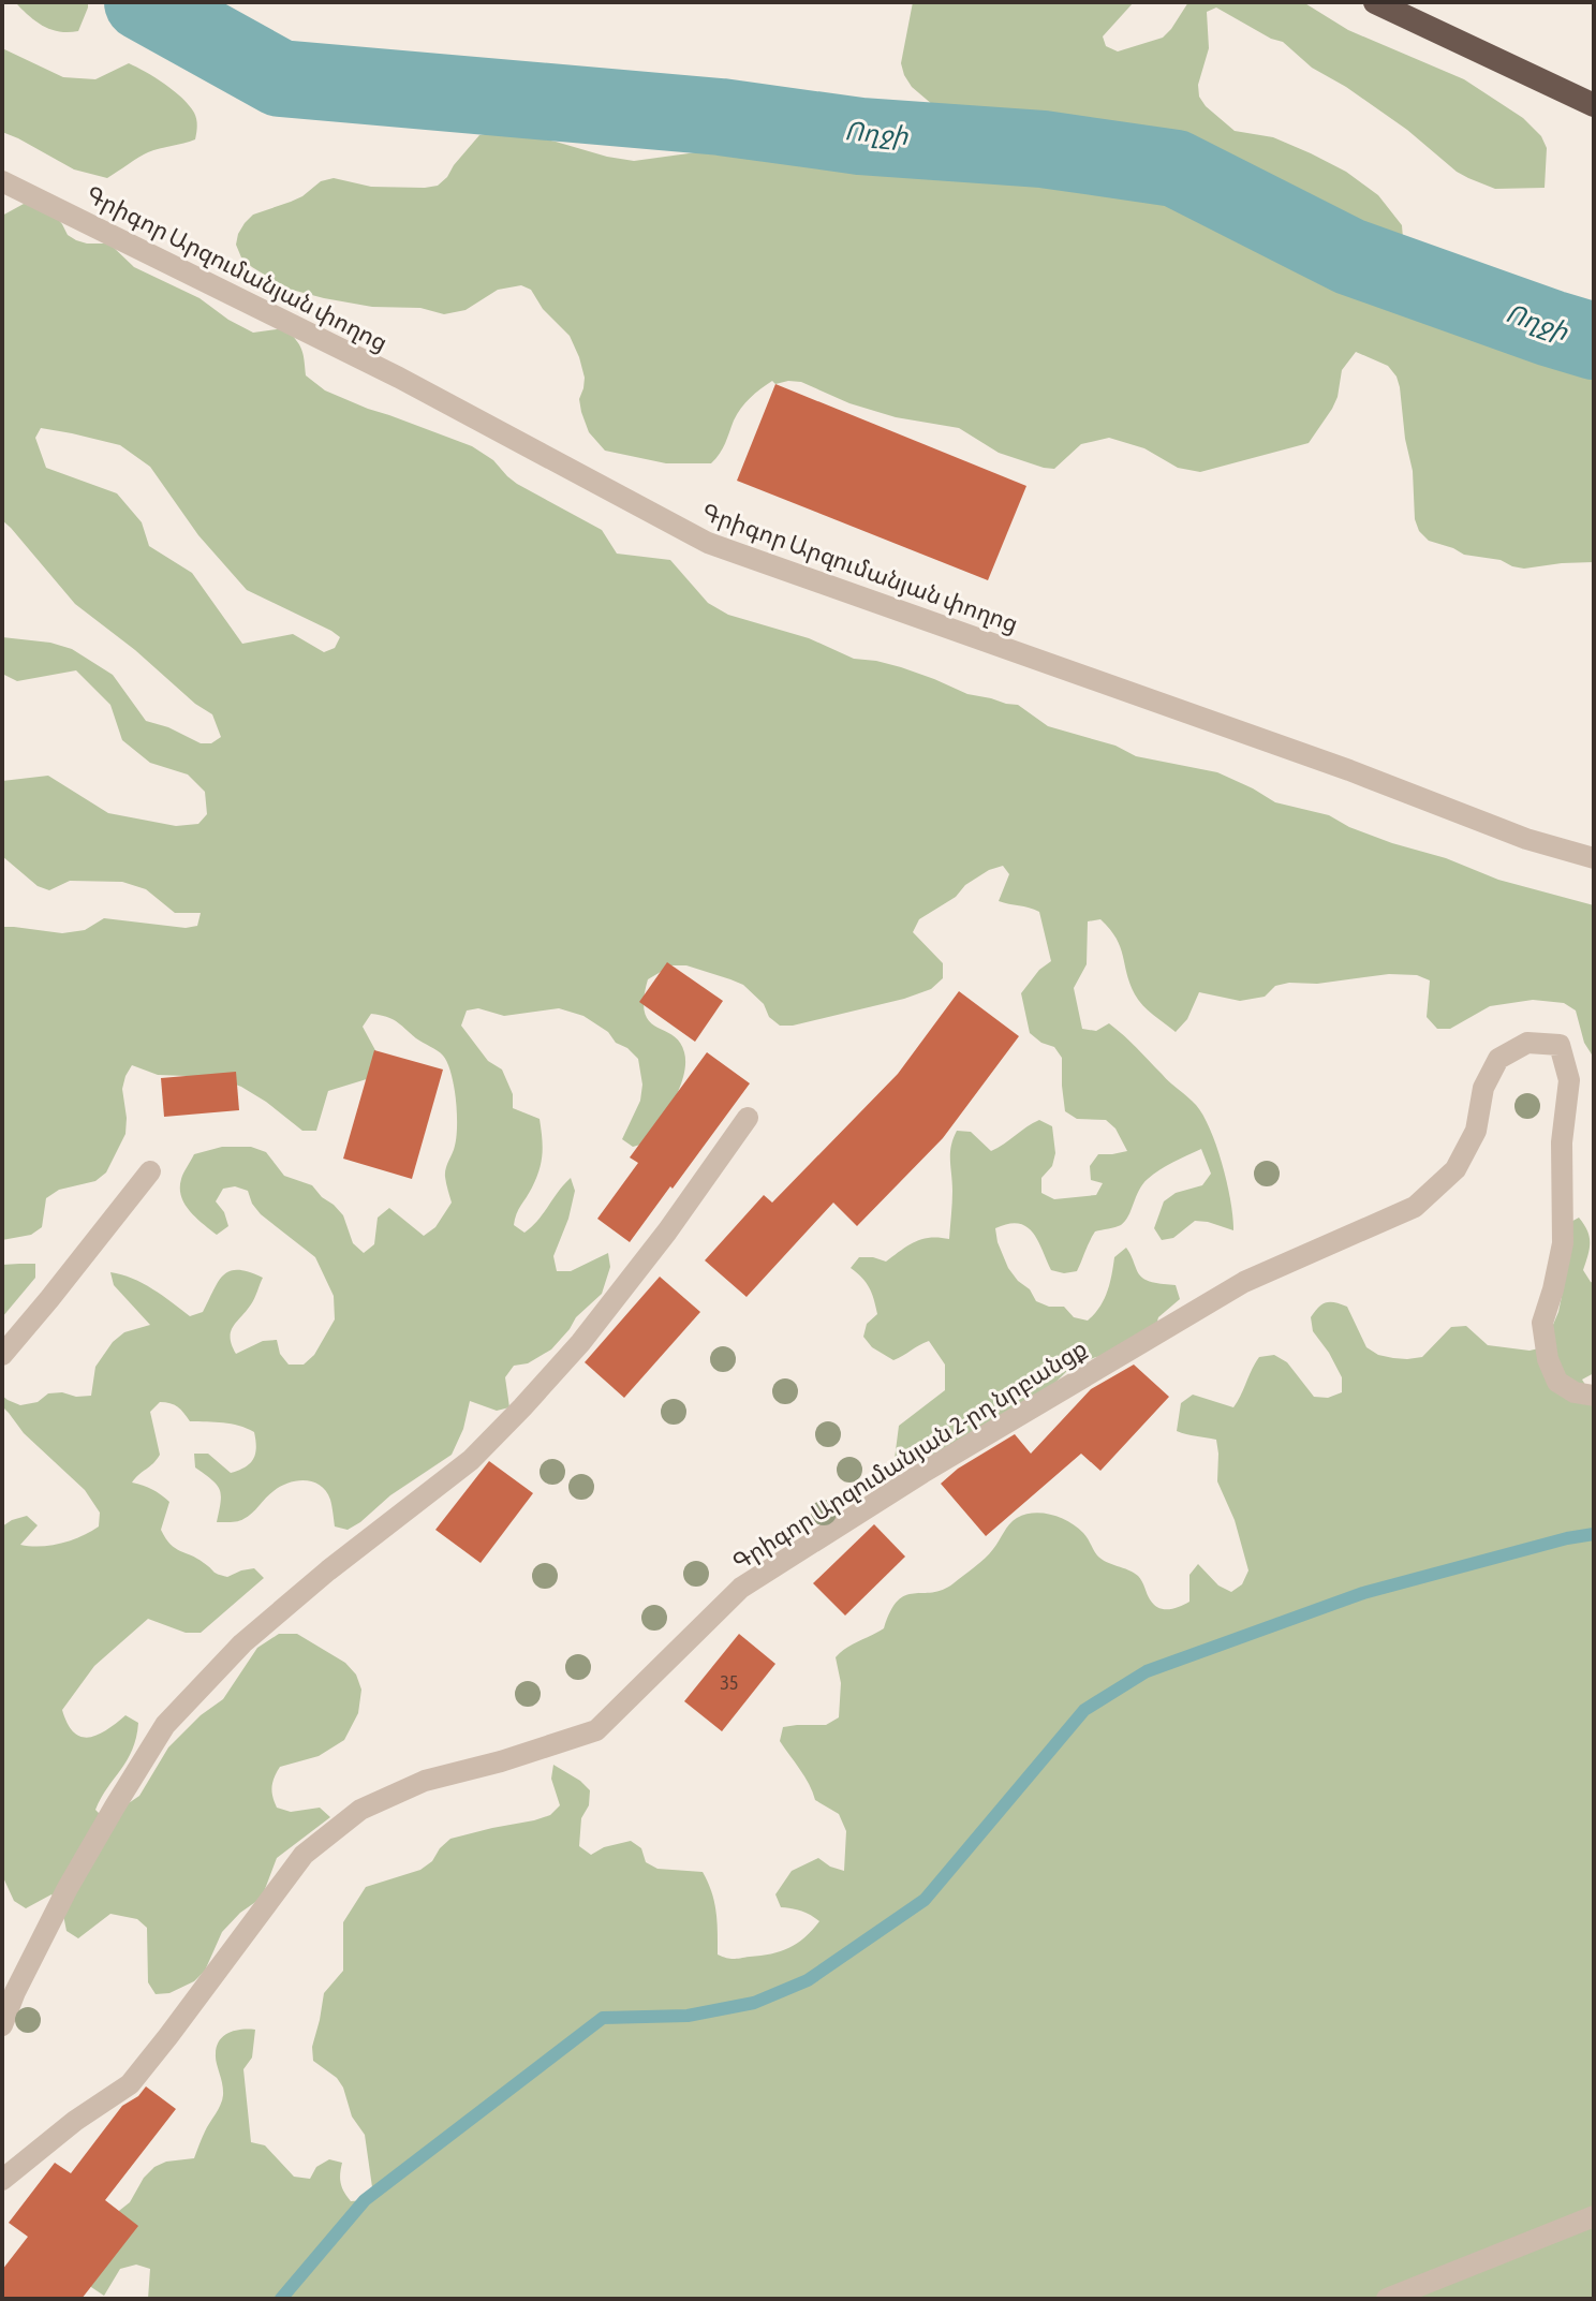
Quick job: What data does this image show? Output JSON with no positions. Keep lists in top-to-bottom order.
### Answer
{
  "streets": {
    "street": ["Գրիգոր Արզումանյան փողոց", "Գրիգոր Արզումանյան 2-րդ նրբանցք"]
  },
  "water": ["Ողջի"],
  "house_numbers": ["35"]
}
